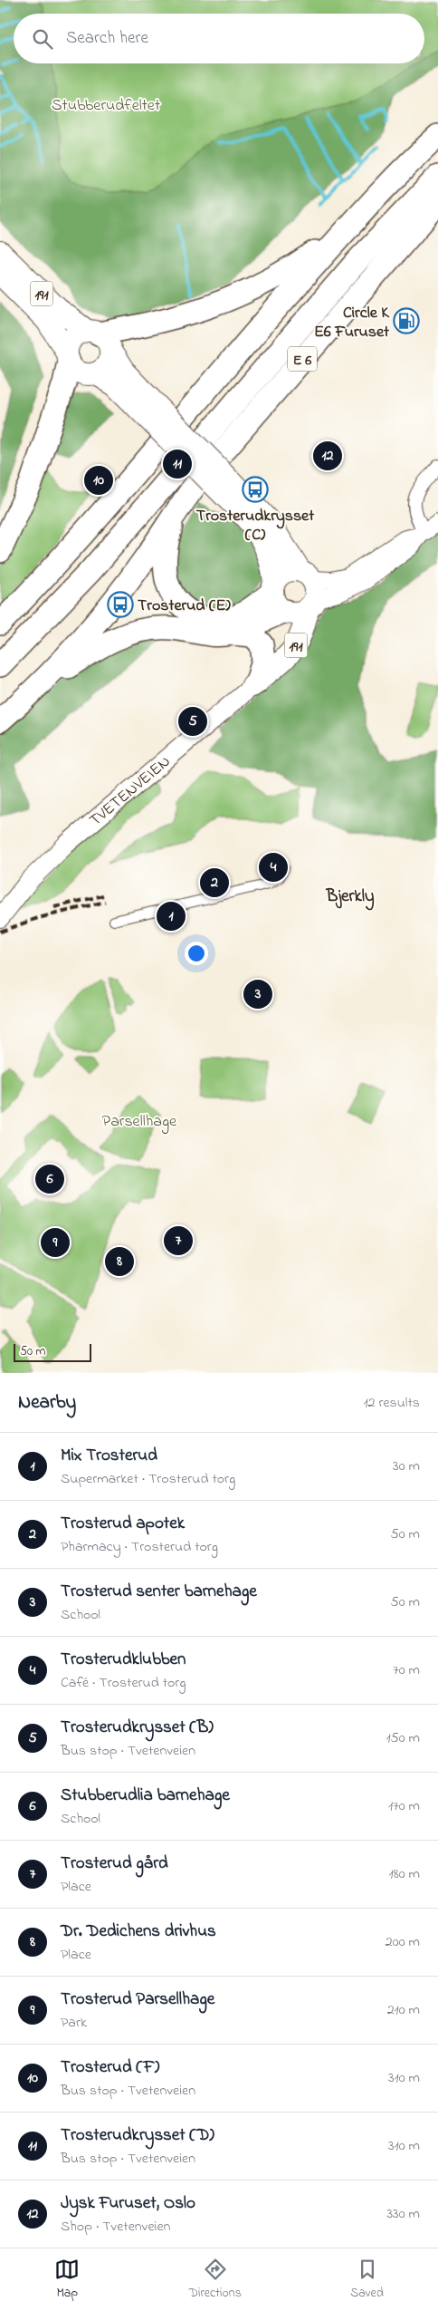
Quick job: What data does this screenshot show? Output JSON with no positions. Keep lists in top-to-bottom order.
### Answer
{
  "streets": {
    "highway": ["191", "E 6", "TVETENVEIEN"]
  },
  "crossings": [
    ["191", "E 6"],
    ["191", "TVETENVEIEN"],
    ["E 6", "TVETENVEIEN"]
  ],
  "districts": ["Bjerkly"],
  "parks": ["Stubberudfeltet", "Parsellhage"],
  "places": {
    "fuel station": ["Circle K E6 Furuset"],
    "bus stop": ["Trosterudkrysset (C)", "Trosterud (E)"]
  },
  "scale_bar": "50 m",
  "page": {
    "search": "Search here",
    "pins": [
      "12",
      "11",
      "10",
      "5",
      "4",
      "2",
      "1",
      "3",
      "6",
      "7",
      "9",
      "8"
    ],
    "scale": "50 m",
    "heading": ["Nearby", "12 results"],
    "list": [
      {
        "mark": "1",
        "name": "Mix Trosterud",
        "note": "Supermarket · Trosterud torg",
        "value": "30 m"
      },
      {
        "mark": "2",
        "name": "Trosterud apotek",
        "note": "Pharmacy · Trosterud torg",
        "value": "50 m"
      },
      {
        "mark": "3",
        "name": "Trosterud senter barnehage",
        "note": "School",
        "value": "50 m"
      },
      {
        "mark": "4",
        "name": "Trosterudklubben",
        "note": "Café · Trosterud torg",
        "value": "70 m"
      },
      {
        "mark": "5",
        "name": "Trosterudkrysset (B)",
        "note": "Bus stop · Tvetenveien",
        "value": "150 m"
      },
      {
        "mark": "6",
        "name": "Stubberudlia barnehage",
        "note": "School",
        "value": "170 m"
      },
      {
        "mark": "7",
        "name": "Trosterud gård",
        "note": "Place",
        "value": "180 m"
      },
      {
        "mark": "8",
        "name": "Dr. Dedichens drivhus",
        "note": "Place",
        "value": "200 m"
      },
      {
        "mark": "9",
        "name": "Trosterud Parsellhage",
        "note": "Park",
        "value": "210 m"
      },
      {
        "mark": "10",
        "name": "Trosterud (F)",
        "note": "Bus stop · Tvetenveien",
        "value": "310 m"
      },
      {
        "mark": "11",
        "name": "Trosterudkrysset (D)",
        "note": "Bus stop · Tvetenveien",
        "value": "310 m"
      },
      {
        "mark": "12",
        "name": "Jysk Furuset, Oslo",
        "note": "Shop · Tvetenveien",
        "value": "330 m"
      }
    ],
    "nav": ["Map", "Directions", "Saved"]
  }
}
